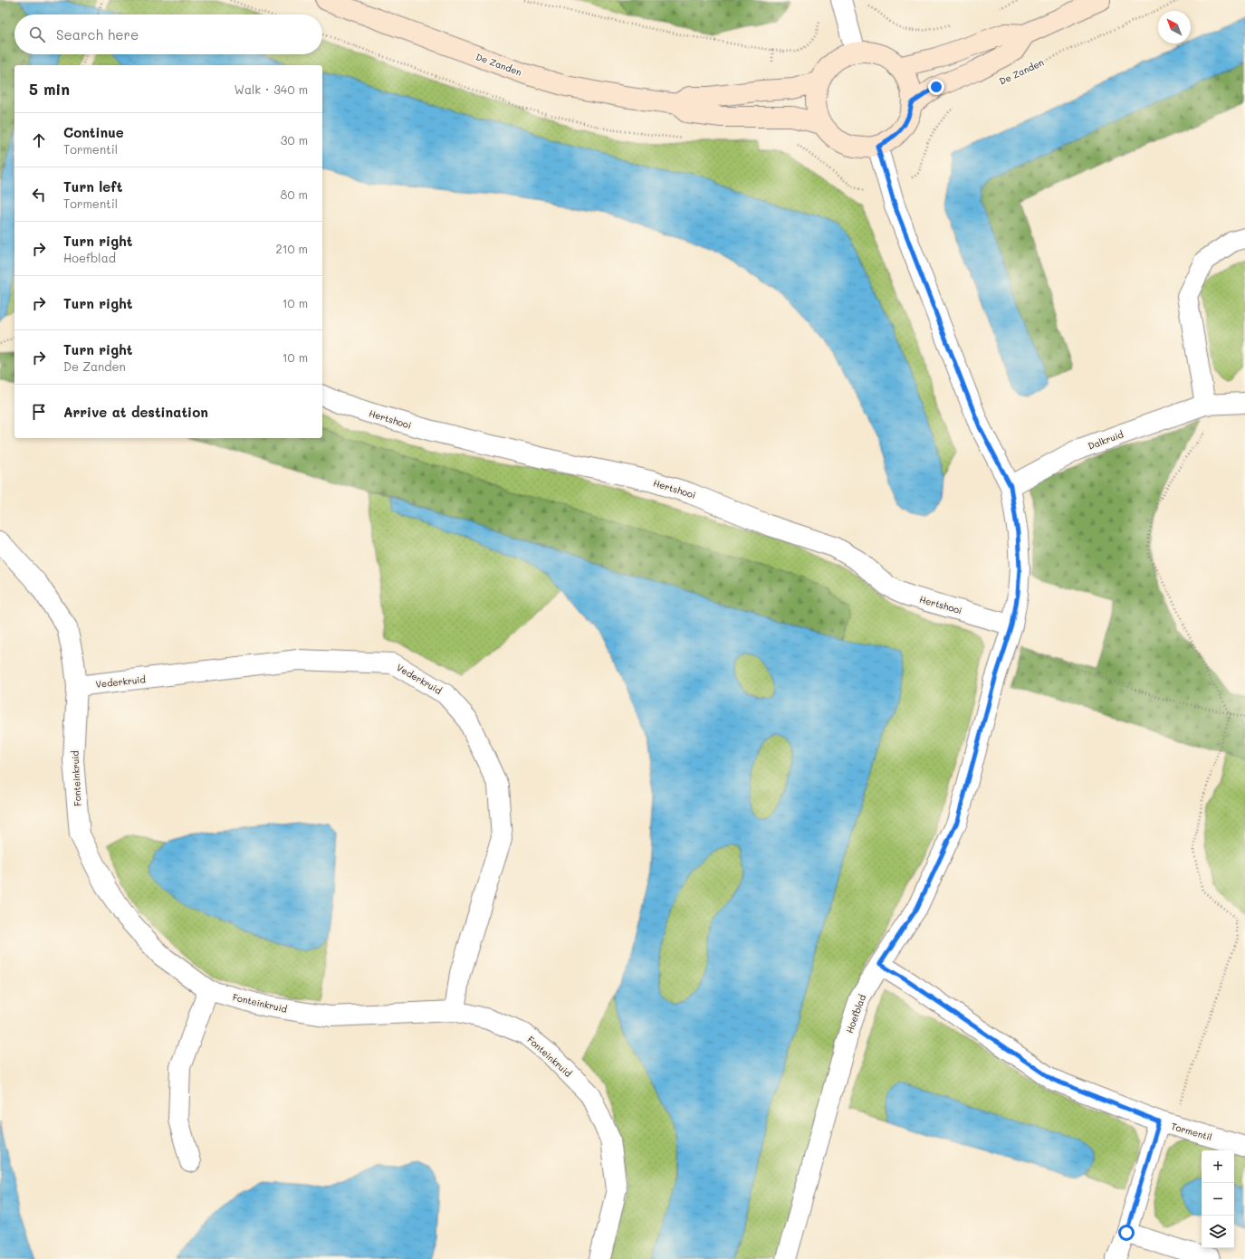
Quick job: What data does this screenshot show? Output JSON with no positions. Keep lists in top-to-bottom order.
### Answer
{
  "streets": {
    "main road": ["De Zanden"],
    "street": [
      "Hertshooi",
      "Dalkruid",
      "Vederkruid",
      "Fonteinkruid",
      "Hoefblad",
      "Tormentil"
    ]
  },
  "crossings": [
    ["De Zanden", "Hoefblad"],
    ["Hertshooi", "Hoefblad"],
    ["Dalkruid", "Hoefblad"],
    ["Vederkruid", "Fonteinkruid"],
    ["Hoefblad", "Tormentil"]
  ],
  "north": "top left",
  "page": {
    "search": "Search here",
    "heading": ["5 min", "Walk · 340 m"],
    "list": [
      ["Continue", "Tormentil", "30 m"],
      ["Turn left", "Tormentil", "80 m"],
      ["Turn right", "Hoefblad", "210 m"],
      ["Turn right", "10 m"],
      ["Turn right", "De Zanden", "10 m"],
      "Arrive at destination"
    ],
    "map_buttons": ["+", "−"]
  }
}
